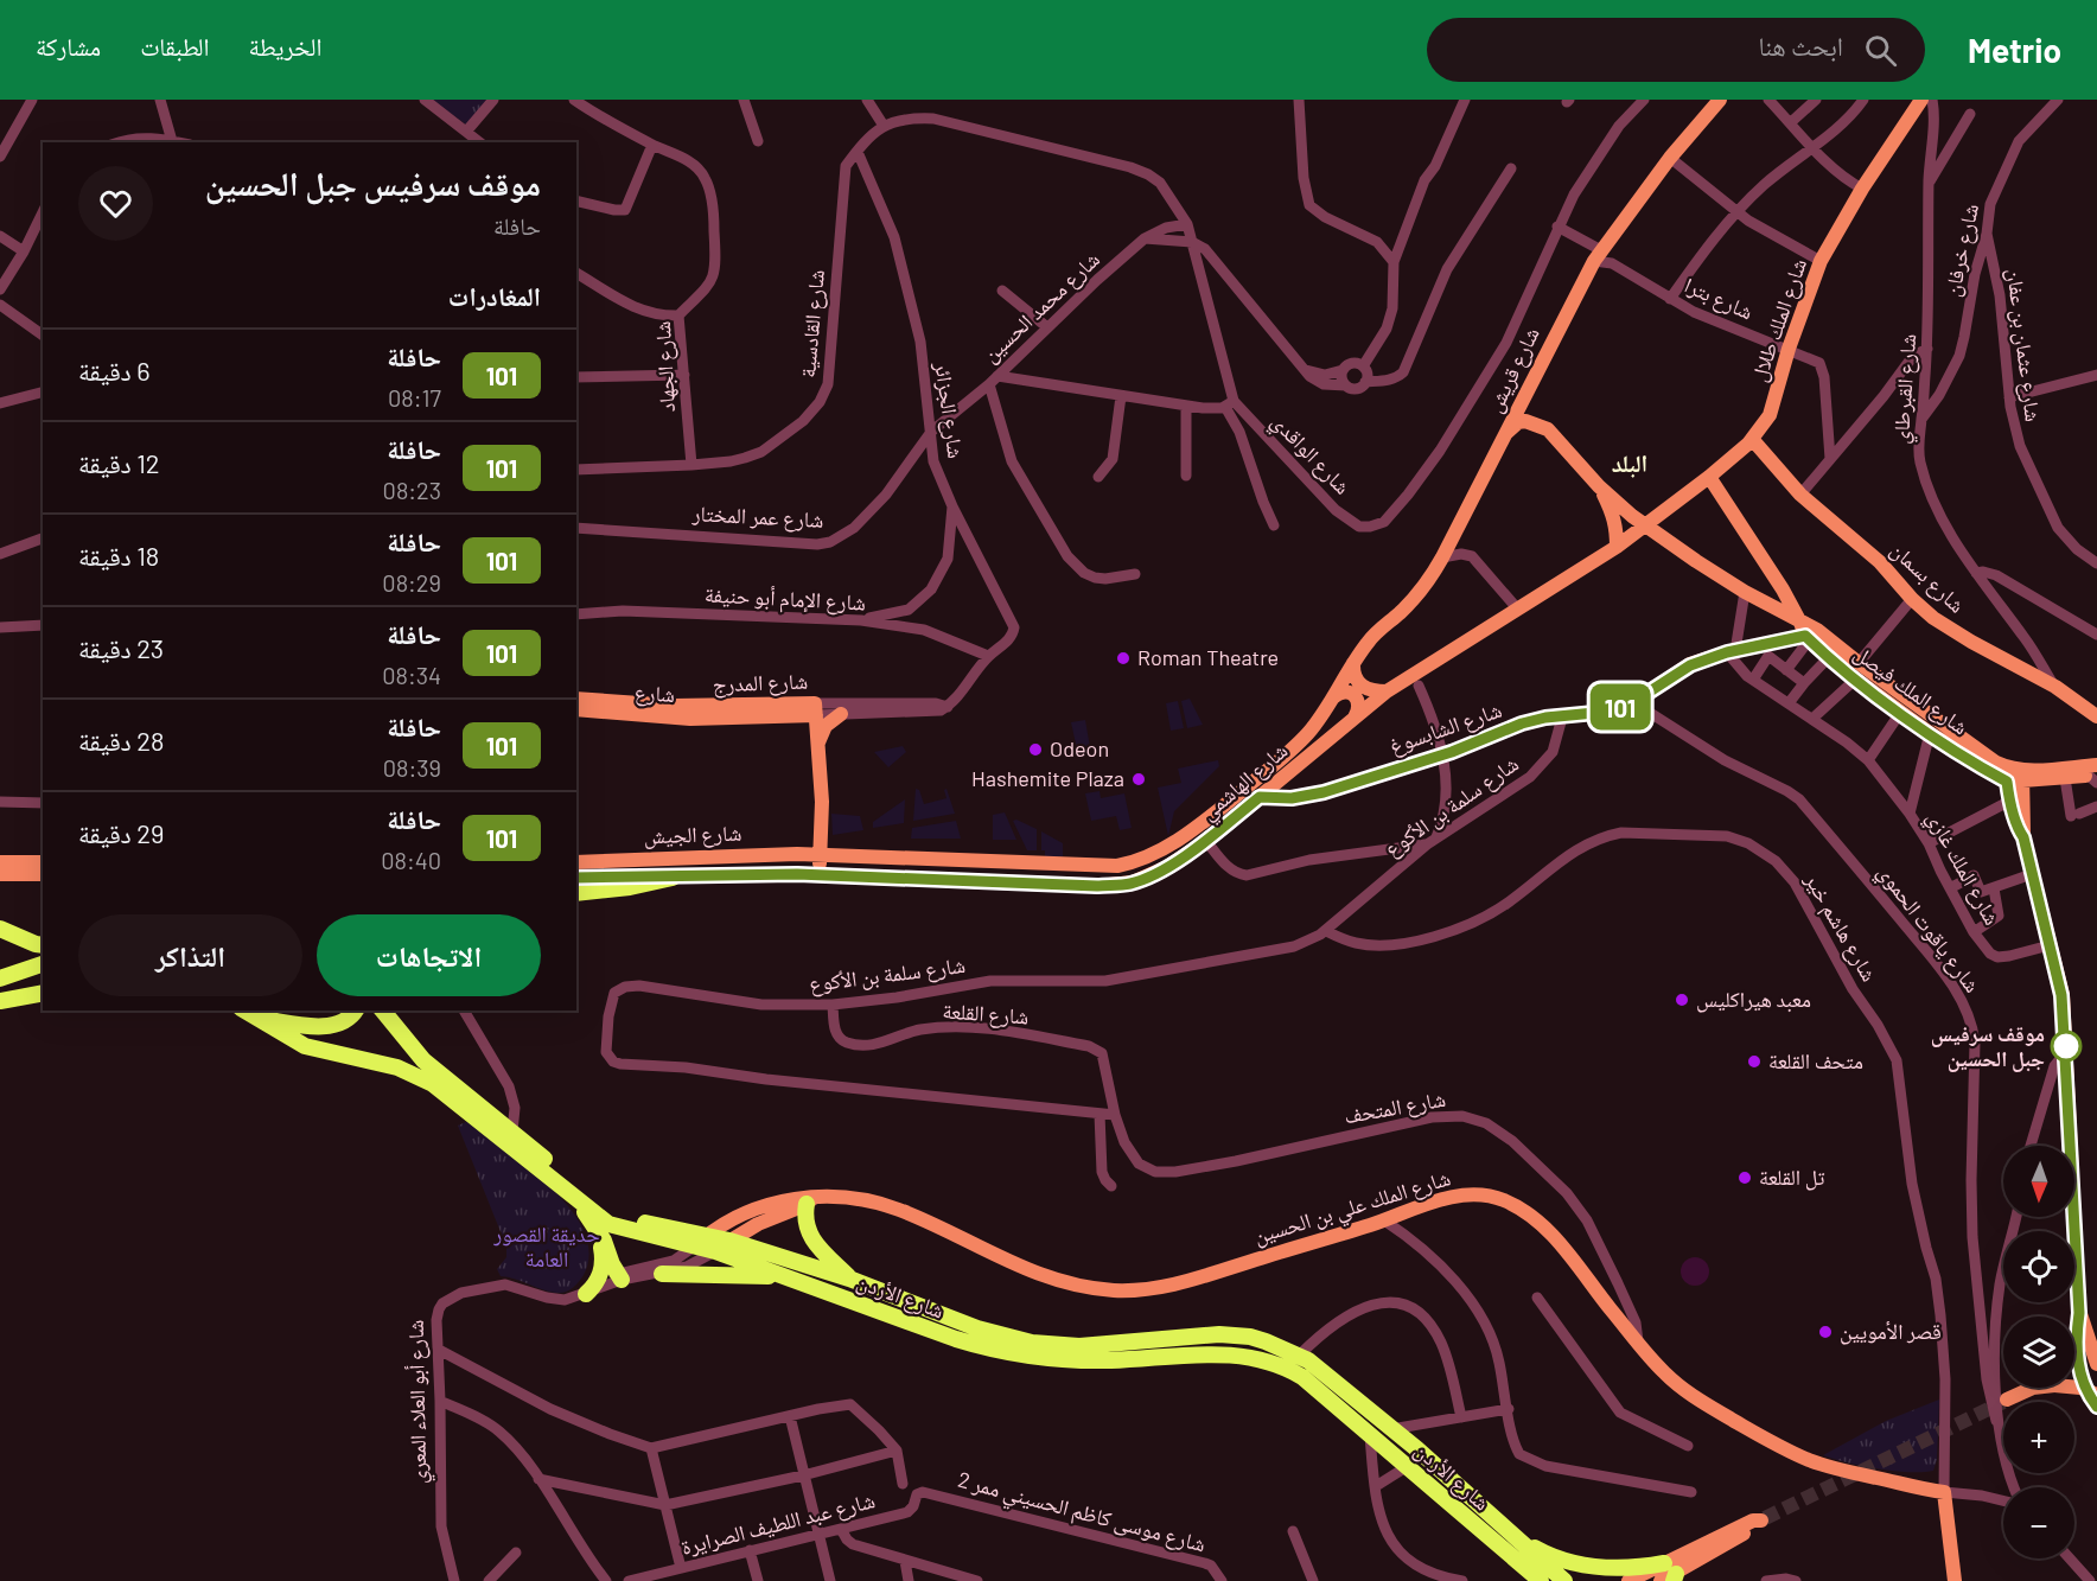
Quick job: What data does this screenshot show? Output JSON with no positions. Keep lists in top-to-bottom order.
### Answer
{
  "streets": {
    "highway": ["شارع الأردن"],
    "main road": [
      "شارع الملك طلال",
      "شارع قريش",
      "شارع بسمان",
      "شارع المدرج",
      "شارع الملك فيصل",
      "شارع",
      "شارع الشابسوغ",
      "شارع الهاشمي",
      "شارع الجيش",
      "شارع الملك علي بن الحسين"
    ],
    "street": [
      "شارع خرفان",
      "شارع بترا",
      "شارع محمد الحسين",
      "شارع القادسية",
      "شارع عثمان بن عفان",
      "شارع الجهاد",
      "شارع القبرطاي",
      "شارع الجزائر",
      "شارع الواقدي",
      "شارع عمر المختار",
      "شارع الإمام أبو حنيفة",
      "شارع سلمة بن الأكوع",
      "شارع الملك غازي",
      "شارع هاشم خير",
      "شارع ياقوت الحموي",
      "شارع القلعة",
      "شارع المتحف",
      "شارع أبو العلاء المعري",
      "شارع موسى كاظم الحسيني ممر 2",
      "شارع عبد اللطيف الصرايرة"
    ]
  },
  "crossings": [
    ["شارع خرفان", "شارع عثمان بن عفان"],
    ["شارع خرفان", "شارع القبرطاي"],
    ["شارع بترا", "شارع الملك طلال"],
    ["شارع بترا", "شارع قريش"],
    ["شارع بترا", "شارع الواقدي"],
    ["شارع محمد الحسين", "شارع الجزائر"],
    ["شارع محمد الحسين", "شارع الواقدي"],
    ["شارع محمد الحسين", "شارع عمر المختار"],
    ["شارع الملك طلال", "شارع بسمان"],
    ["شارع الملك طلال", "شارع الملك فيصل"],
    ["شارع الملك طلال", "شارع الهاشمي"],
    ["شارع القادسية", "شارع الجهاد"],
    ["شارع القادسية", "شارع الجزائر"],
    ["شارع القادسية", "شارع الواقدي"],
    ["شارع قريش", "شارع الهاشمي"],
    ["شارع القبرطاي", "شارع بسمان"],
    ["شارع الجزائر", "شارع عمر المختار"],
    ["شارع الجزائر", "شارع الإمام أبو حنيفة"],
    ["شارع المدرج", "شارع"],
    ["شارع الملك فيصل", "شارع الشابسوغ"],
    ["شارع الملك فيصل", "شارع الهاشمي"],
    ["شارع الشابسوغ", "شارع الهاشمي"],
    ["شارع الشابسوغ", "شارع سلمة بن الأكوع"],
    ["شارع الشابسوغ", "شارع الملك غازي"],
    ["شارع الشابسوغ", "شارع ياقوت الحموي"],
    ["شارع الهاشمي", "شارع الجيش"],
    ["شارع سلمة بن الأكوع", "شارع هاشم خير"],
    ["شارع سلمة بن الأكوع", "شارع القلعة"],
    ["شارع سلمة بن الأكوع", "شارع المتحف"],
    ["شارع هاشم خير", "شارع الملك علي بن الحسين"],
    ["شارع القلعة", "شارع المتحف"],
    ["شارع المتحف", "شارع الملك علي بن الحسين"],
    ["شارع الملك علي بن الحسين", "شارع الأردن"],
    ["شارع موسى كاظم الحسيني ممر 2", "شارع عبد اللطيف الصرايرة"]
  ],
  "districts": ["البلد"],
  "parks": ["حديقة القصور العامة"],
  "places": [
    "Roman Theatre",
    "Odeon",
    "Hashemite Plaza",
    "معبد هيراكليس",
    "موقف سرفيس جبل الحسين",
    "متحف القلعة",
    "تل القلعة",
    "قصر الأمويين"
  ],
  "lines": ["bus line 101"],
  "north": "bottom",
  "page": {
    "header": "Metrio",
    "search": "ابحث هنا",
    "nav": ["الخريطة", "الطبقات", "مشاركة"],
    "on_map": "101",
    "heading": [
      ["موقف سرفيس جبل الحسين", "حافلة"],
      "المغادرات"
    ],
    "list": [
      {
        "mark": "101",
        "name": "حافلة",
        "note": "08:17",
        "value": "6 دقيقة"
      },
      {
        "mark": "101",
        "name": "حافلة",
        "note": "08:23",
        "value": "12 دقيقة"
      },
      {
        "mark": "101",
        "name": "حافلة",
        "note": "08:29",
        "value": "18 دقيقة"
      },
      {
        "mark": "101",
        "name": "حافلة",
        "note": "08:34",
        "value": "23 دقيقة"
      },
      {
        "mark": "101",
        "name": "حافلة",
        "note": "08:39",
        "value": "28 دقيقة"
      },
      {
        "mark": "101",
        "name": "حافلة",
        "note": "08:40",
        "value": "29 دقيقة"
      }
    ],
    "buttons": ["الاتجاهات", "التذاكر"],
    "map_buttons": ["+", "−"]
  }
}
